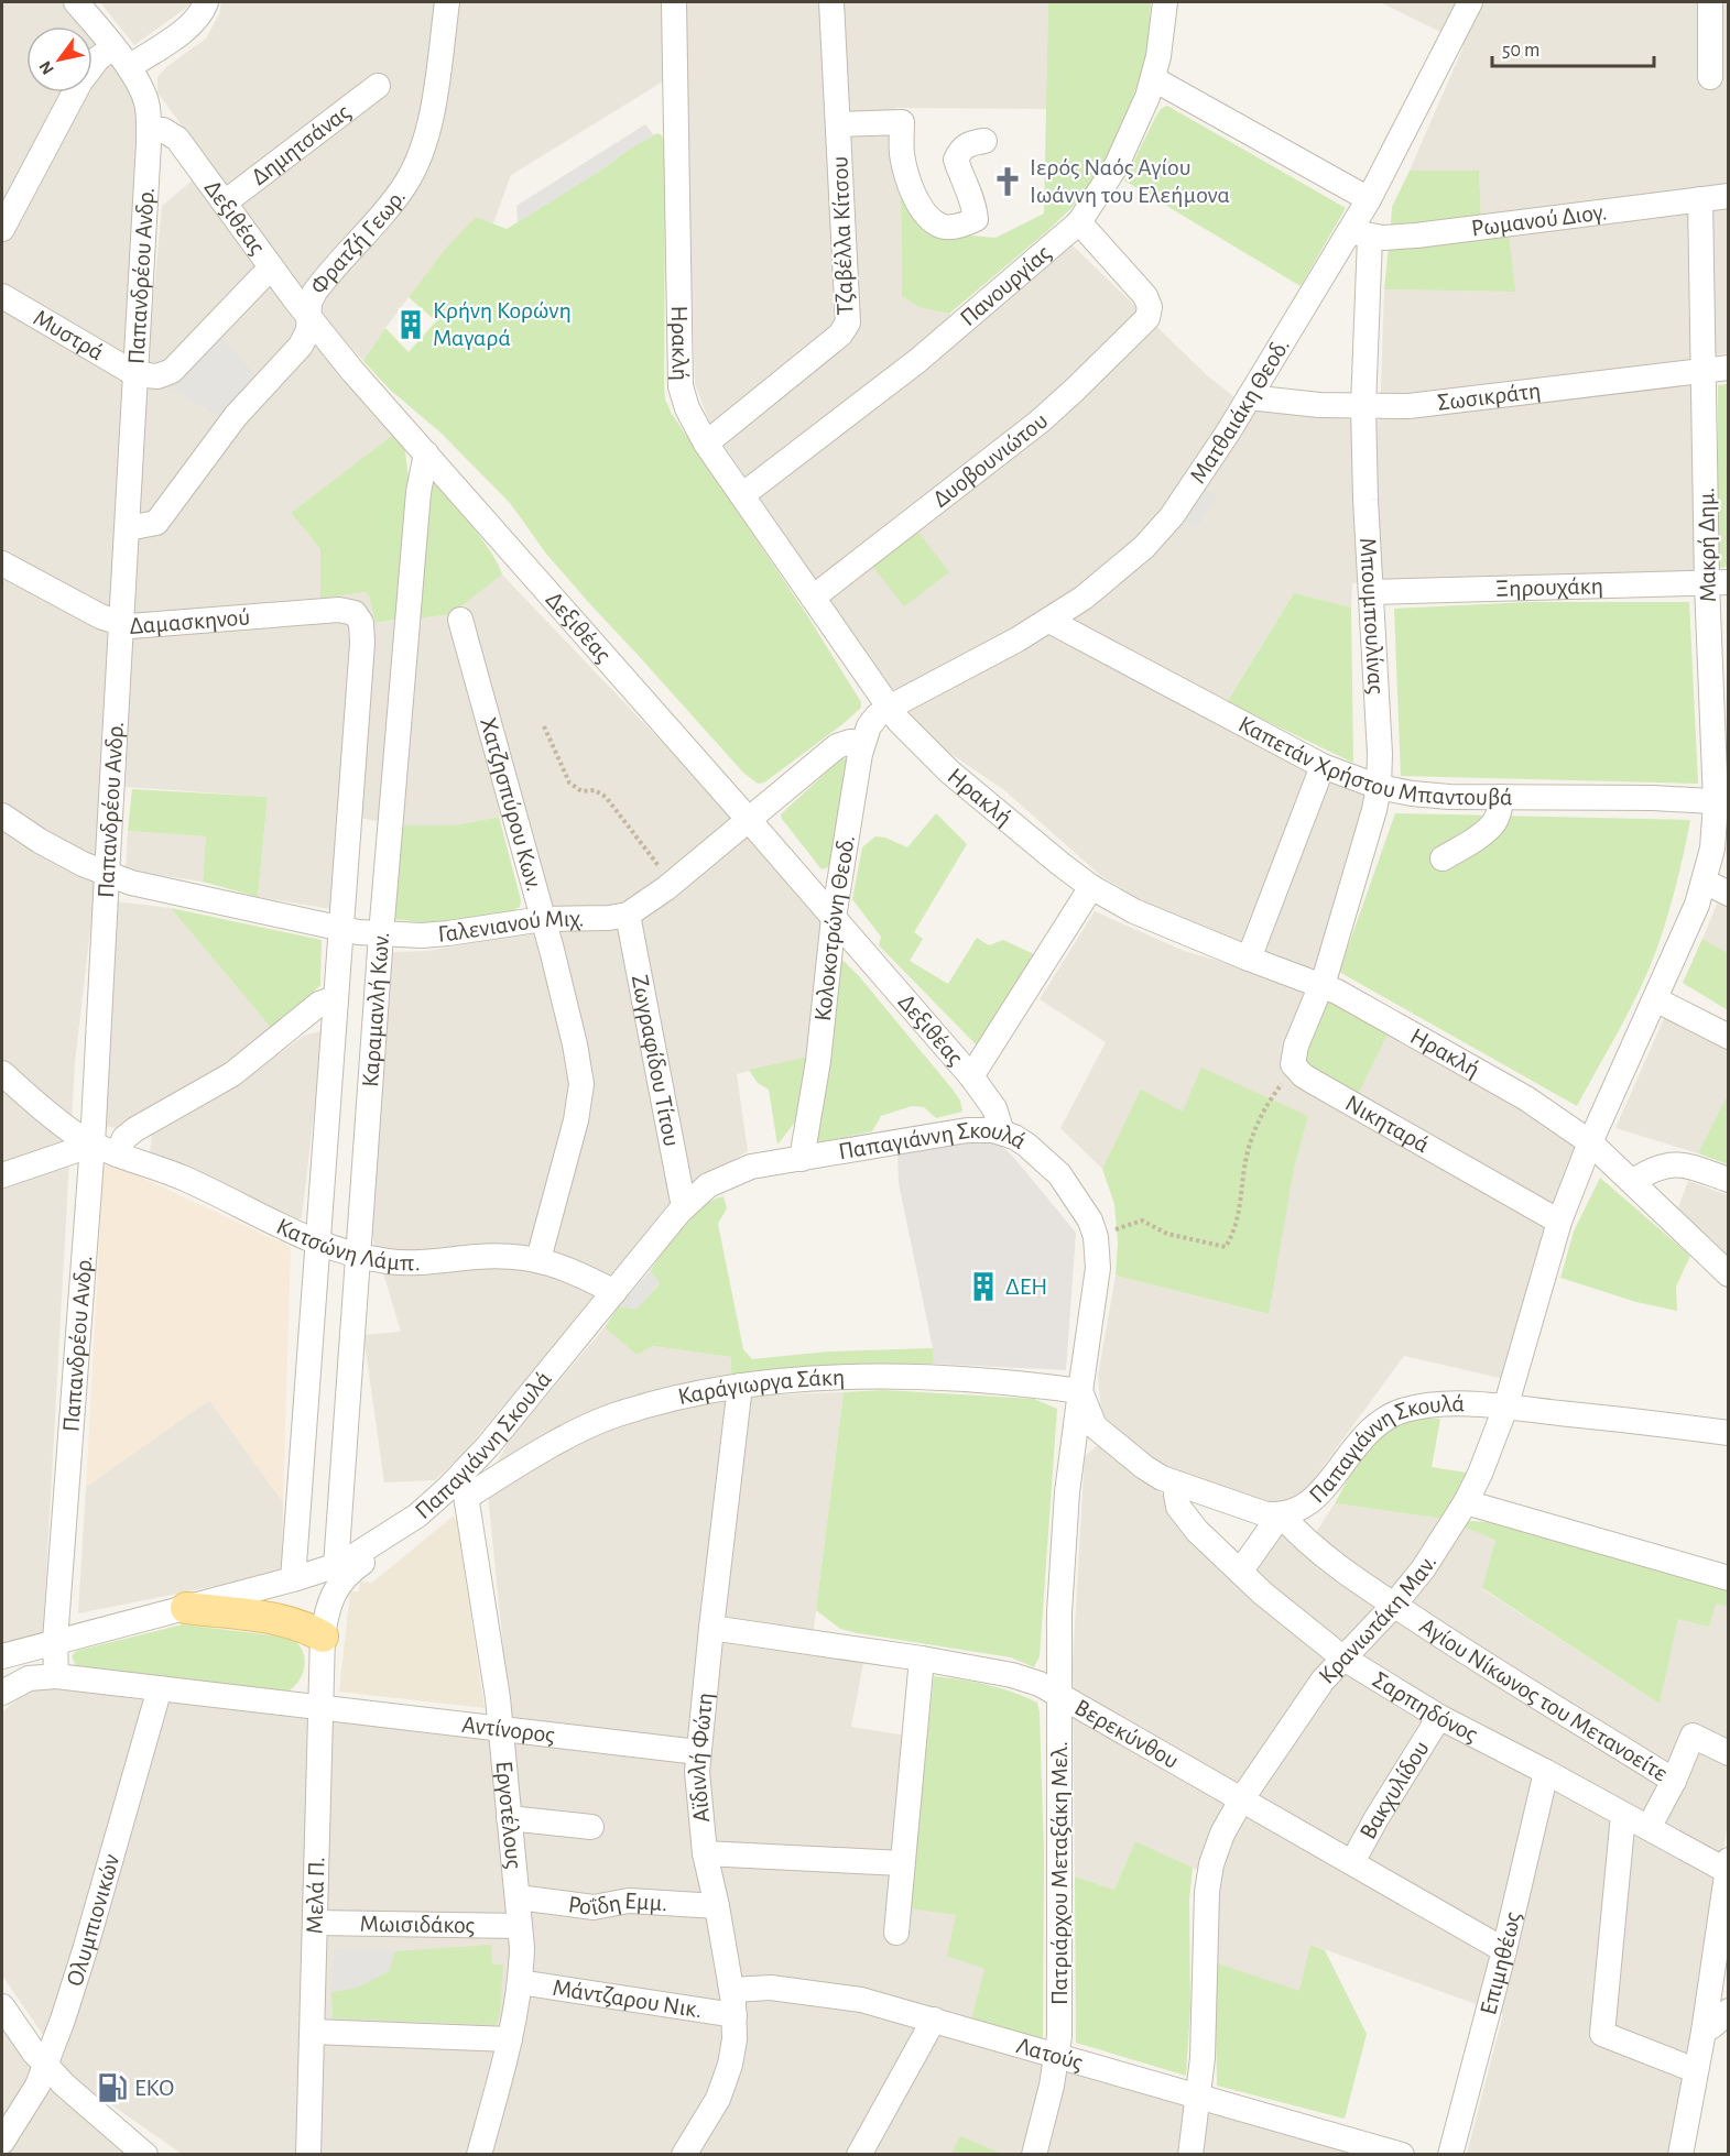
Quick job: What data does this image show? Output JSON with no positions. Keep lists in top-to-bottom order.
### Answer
{
  "streets": {
    "street": [
      "Δημητσάνας",
      "Δεξιθέας",
      "Ρωμανού Διογ.",
      "Τζαβέλλα Κίτσου",
      "Φρατζή Γεωρ.",
      "Παπανδρέου Ανδρ.",
      "Πανουργίας",
      "Μυστρά",
      "Ηρακλή",
      "Σωσικράτη",
      "Ματθαιάκη Θεοδ.",
      "Δυοβουνιώτου",
      "Μακρή Δημ.",
      "Ξηρουχάκη",
      "Μπουμπουλίνας",
      "Δαμασκηνού",
      "Καπετάν Χρήστου Μπαντουβά",
      "Χατζησπύρου Κων.",
      "Γαλενιανού Μιχ.",
      "Κολοκοτρώνη Θεοδ.",
      "Καραμανλή Κων.",
      "Ζωγραφίδου Τίτου",
      "Νικηταρά",
      "Παπαγιάννη Σκουλά",
      "Κατσώνη Λάμπ.",
      "Καράγιωργα Σάκη",
      "Κρανιωτάκη Μαν.",
      "Αγίου Νίκωνος του Μετανοείτε",
      "Σαρπηδόνος",
      "Αντίνορος",
      "Βερεκύνθου",
      "Αϊδινλή Φώτη",
      "Βακχυλίδου",
      "Εργοτέλους",
      "Πατριάρχου Μεταξάκη Μελ.",
      "Μελά Π.",
      "Ροΐδη Εμμ.",
      "Ολυμπιονικών",
      "Μωισιδάκος",
      "Επιμηθέως",
      "Μάντζαρου Νικ.",
      "Λατούς"
    ]
  },
  "crossings": [
    ["Δημητσάνας", "Δεξιθέας"],
    ["Δεξιθέας", "Φρατζή Γεωρ."],
    ["Δεξιθέας", "Παπανδρέου Ανδρ."],
    ["Δεξιθέας", "Γαλενιανού Μιχ."],
    ["Δεξιθέας", "Κολοκοτρώνη Θεοδ."],
    ["Δεξιθέας", "Καραμανλή Κων."],
    ["Δεξιθέας", "Παπαγιάννη Σκουλά"],
    ["Ρωμανού Διογ.", "Ματθαιάκη Θεοδ."],
    ["Ρωμανού Διογ.", "Μακρή Δημ."],
    ["Ρωμανού Διογ.", "Μπουμπουλίνας"],
    ["Τζαβέλλα Κίτσου", "Ηρακλή"],
    ["Φρατζή Γεωρ.", "Παπανδρέου Ανδρ."],
    ["Παπανδρέου Ανδρ.", "Μυστρά"],
    ["Παπανδρέου Ανδρ.", "Δαμασκηνού"],
    ["Παπανδρέου Ανδρ.", "Γαλενιανού Μιχ."],
    ["Παπανδρέου Ανδρ.", "Παπαγιάννη Σκουλά"],
    ["Παπανδρέου Ανδρ.", "Κατσώνη Λάμπ."],
    ["Παπανδρέου Ανδρ.", "Αντίνορος"],
    ["Πανουργίας", "Ηρακλή"],
    ["Πανουργίας", "Δυοβουνιώτου"],
    ["Ηρακλή", "Ματθαιάκη Θεοδ."],
    ["Ηρακλή", "Δυοβουνιώτου"],
    ["Ηρακλή", "Μακρή Δημ."],
    ["Ηρακλή", "Μπουμπουλίνας"],
    ["Ηρακλή", "Κολοκοτρώνη Θεοδ."],
    ["Ηρακλή", "Κρανιωτάκη Μαν."],
    ["Σωσικράτη", "Ματθαιάκη Θεοδ."],
    ["Σωσικράτη", "Μακρή Δημ."],
    ["Σωσικράτη", "Μπουμπουλίνας"],
    ["Ματθαιάκη Θεοδ.", "Μπουμπουλίνας"],
    ["Ματθαιάκη Θεοδ.", "Καπετάν Χρήστου Μπαντουβά"],
    ["Ματθαιάκη Θεοδ.", "Κολοκοτρώνη Θεοδ."],
    ["Μακρή Δημ.", "Ξηρουχάκη"],
    ["Μακρή Δημ.", "Καπετάν Χρήστου Μπαντουβά"],
    ["Μακρή Δημ.", "Κρανιωτάκη Μαν."],
    ["Ξηρουχάκη", "Μπουμπουλίνας"],
    ["Μπουμπουλίνας", "Καπετάν Χρήστου Μπαντουβά"],
    ["Δαμασκηνού", "Καραμανλή Κων."],
    ["Χατζησπύρου Κων.", "Γαλενιανού Μιχ."],
    ["Χατζησπύρου Κων.", "Κατσώνη Λάμπ."],
    ["Γαλενιανού Μιχ.", "Κολοκοτρώνη Θεοδ."],
    ["Γαλενιανού Μιχ.", "Καραμανλή Κων."],
    ["Γαλενιανού Μιχ.", "Ζωγραφίδου Τίτου"],
    ["Κολοκοτρώνη Θεοδ.", "Παπαγιάννη Σκουλά"],
    ["Καραμανλή Κων.", "Παπαγιάννη Σκουλά"],
    ["Καραμανλή Κων.", "Κατσώνη Λάμπ."],
    ["Ζωγραφίδου Τίτου", "Παπαγιάννη Σκουλά"],
    ["Νικηταρά", "Κρανιωτάκη Μαν."],
    ["Παπαγιάννη Σκουλά", "Κατσώνη Λάμπ."],
    ["Παπαγιάννη Σκουλά", "Καράγιωργα Σάκη"],
    ["Παπαγιάννη Σκουλά", "Κρανιωτάκη Μαν."],
    ["Παπαγιάννη Σκουλά", "Αγίου Νίκωνος του Μετανοείτε"],
    ["Παπαγιάννη Σκουλά", "Σαρπηδόνος"],
    ["Παπαγιάννη Σκουλά", "Εργοτέλους"],
    ["Παπαγιάννη Σκουλά", "Πατριάρχου Μεταξάκη Μελ."],
    ["Παπαγιάννη Σκουλά", "Μελά Π."],
    ["Καράγιωργα Σάκη", "Αϊδινλή Φώτη"],
    ["Καράγιωργα Σάκη", "Εργοτέλους"],
    ["Καράγιωργα Σάκη", "Πατριάρχου Μεταξάκη Μελ."],
    ["Κρανιωτάκη Μαν.", "Αγίου Νίκωνος του Μετανοείτε"],
    ["Κρανιωτάκη Μαν.", "Σαρπηδόνος"],
    ["Κρανιωτάκη Μαν.", "Βερεκύνθου"],
    ["Κρανιωτάκη Μαν.", "Λατούς"],
    ["Σαρπηδόνος", "Βακχυλίδου"],
    ["Σαρπηδόνος", "Επιμηθέως"],
    ["Αντίνορος", "Αϊδινλή Φώτη"],
    ["Αντίνορος", "Εργοτέλους"],
    ["Αντίνορος", "Μελά Π."],
    ["Αντίνορος", "Ολυμπιονικών"],
    ["Βερεκύνθου", "Αϊδινλή Φώτη"],
    ["Βερεκύνθου", "Βακχυλίδου"],
    ["Βερεκύνθου", "Πατριάρχου Μεταξάκη Μελ."],
    ["Βερεκύνθου", "Επιμηθέως"],
    ["Αϊδινλή Φώτη", "Ροΐδη Εμμ."],
    ["Αϊδινλή Φώτη", "Μάντζαρου Νικ."],
    ["Αϊδινλή Φώτη", "Λατούς"],
    ["Εργοτέλους", "Ροΐδη Εμμ."],
    ["Εργοτέλους", "Μωισιδάκος"],
    ["Εργοτέλους", "Μάντζαρου Νικ."],
    ["Πατριάρχου Μεταξάκη Μελ.", "Λατούς"],
    ["Μελά Π.", "Μωισιδάκος"]
  ],
  "places": {
    "church": ["Ιερός Ναός Αγίου Ιωάννη του Ελεήμονα"],
    "building": ["Κρήνη Κορώνη Μαγαρά", "ΔΕΗ"],
    "fuel station": ["EKO"]
  },
  "scale_bar": "50 m",
  "north": "bottom left"
}
